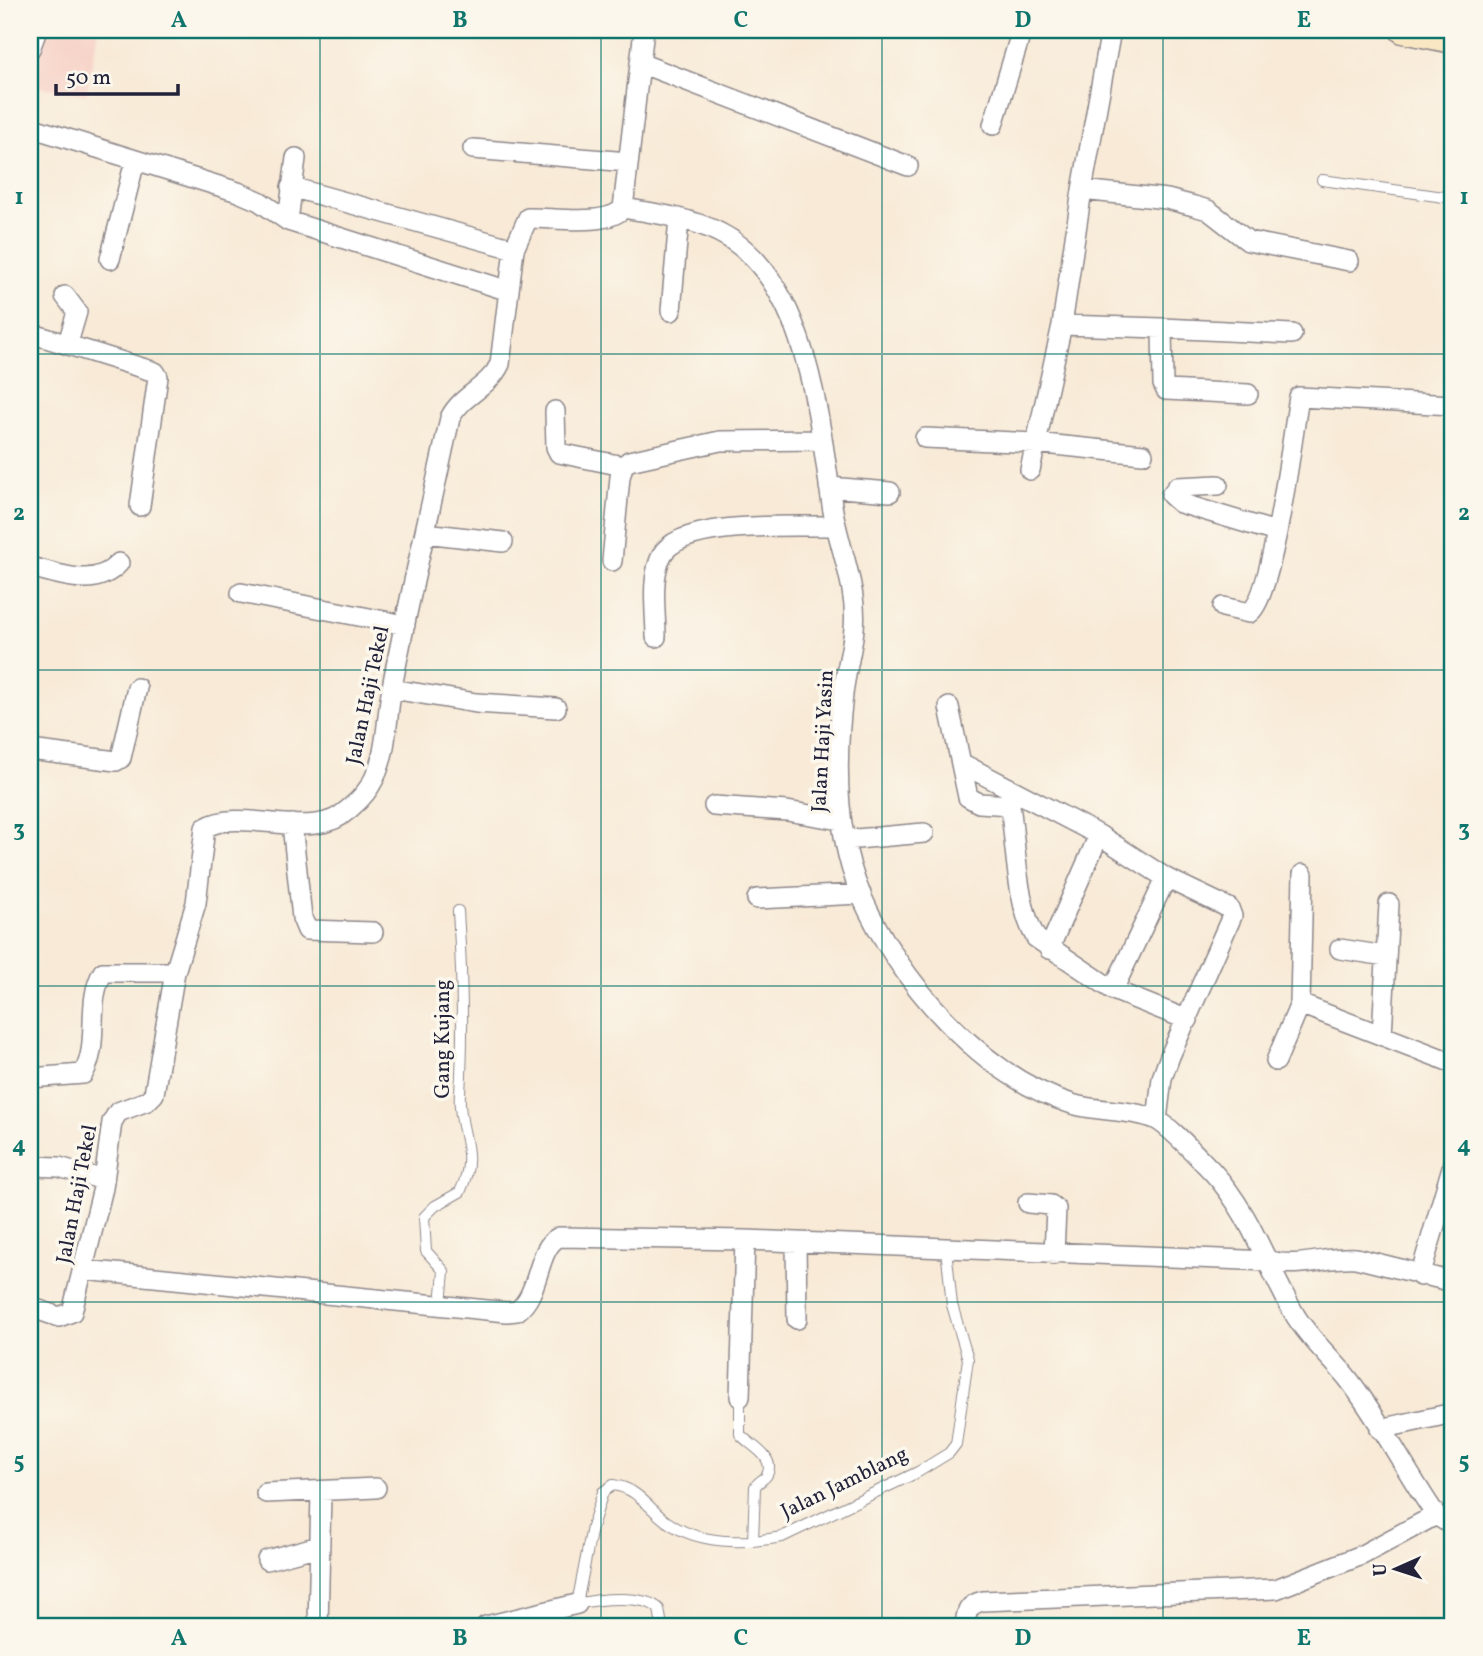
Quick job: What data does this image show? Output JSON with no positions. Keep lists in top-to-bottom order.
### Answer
{
  "streets": {
    "street": ["Jalan Haji Tekel", "Jalan Haji Yasin"],
    "lane": ["Gang Kujang", "Jalan Jamblang"]
  },
  "crossings": [
    ["Jalan Haji Tekel", "Jalan Haji Yasin"]
  ],
  "scale_bar": "50 m",
  "north": "left",
  "grid": {
    "columns": [
      "A",
      "B",
      "C",
      "D",
      "E"
    ],
    "rows": [
      "1",
      "2",
      "3",
      "4",
      "5"
    ]
  }
}
